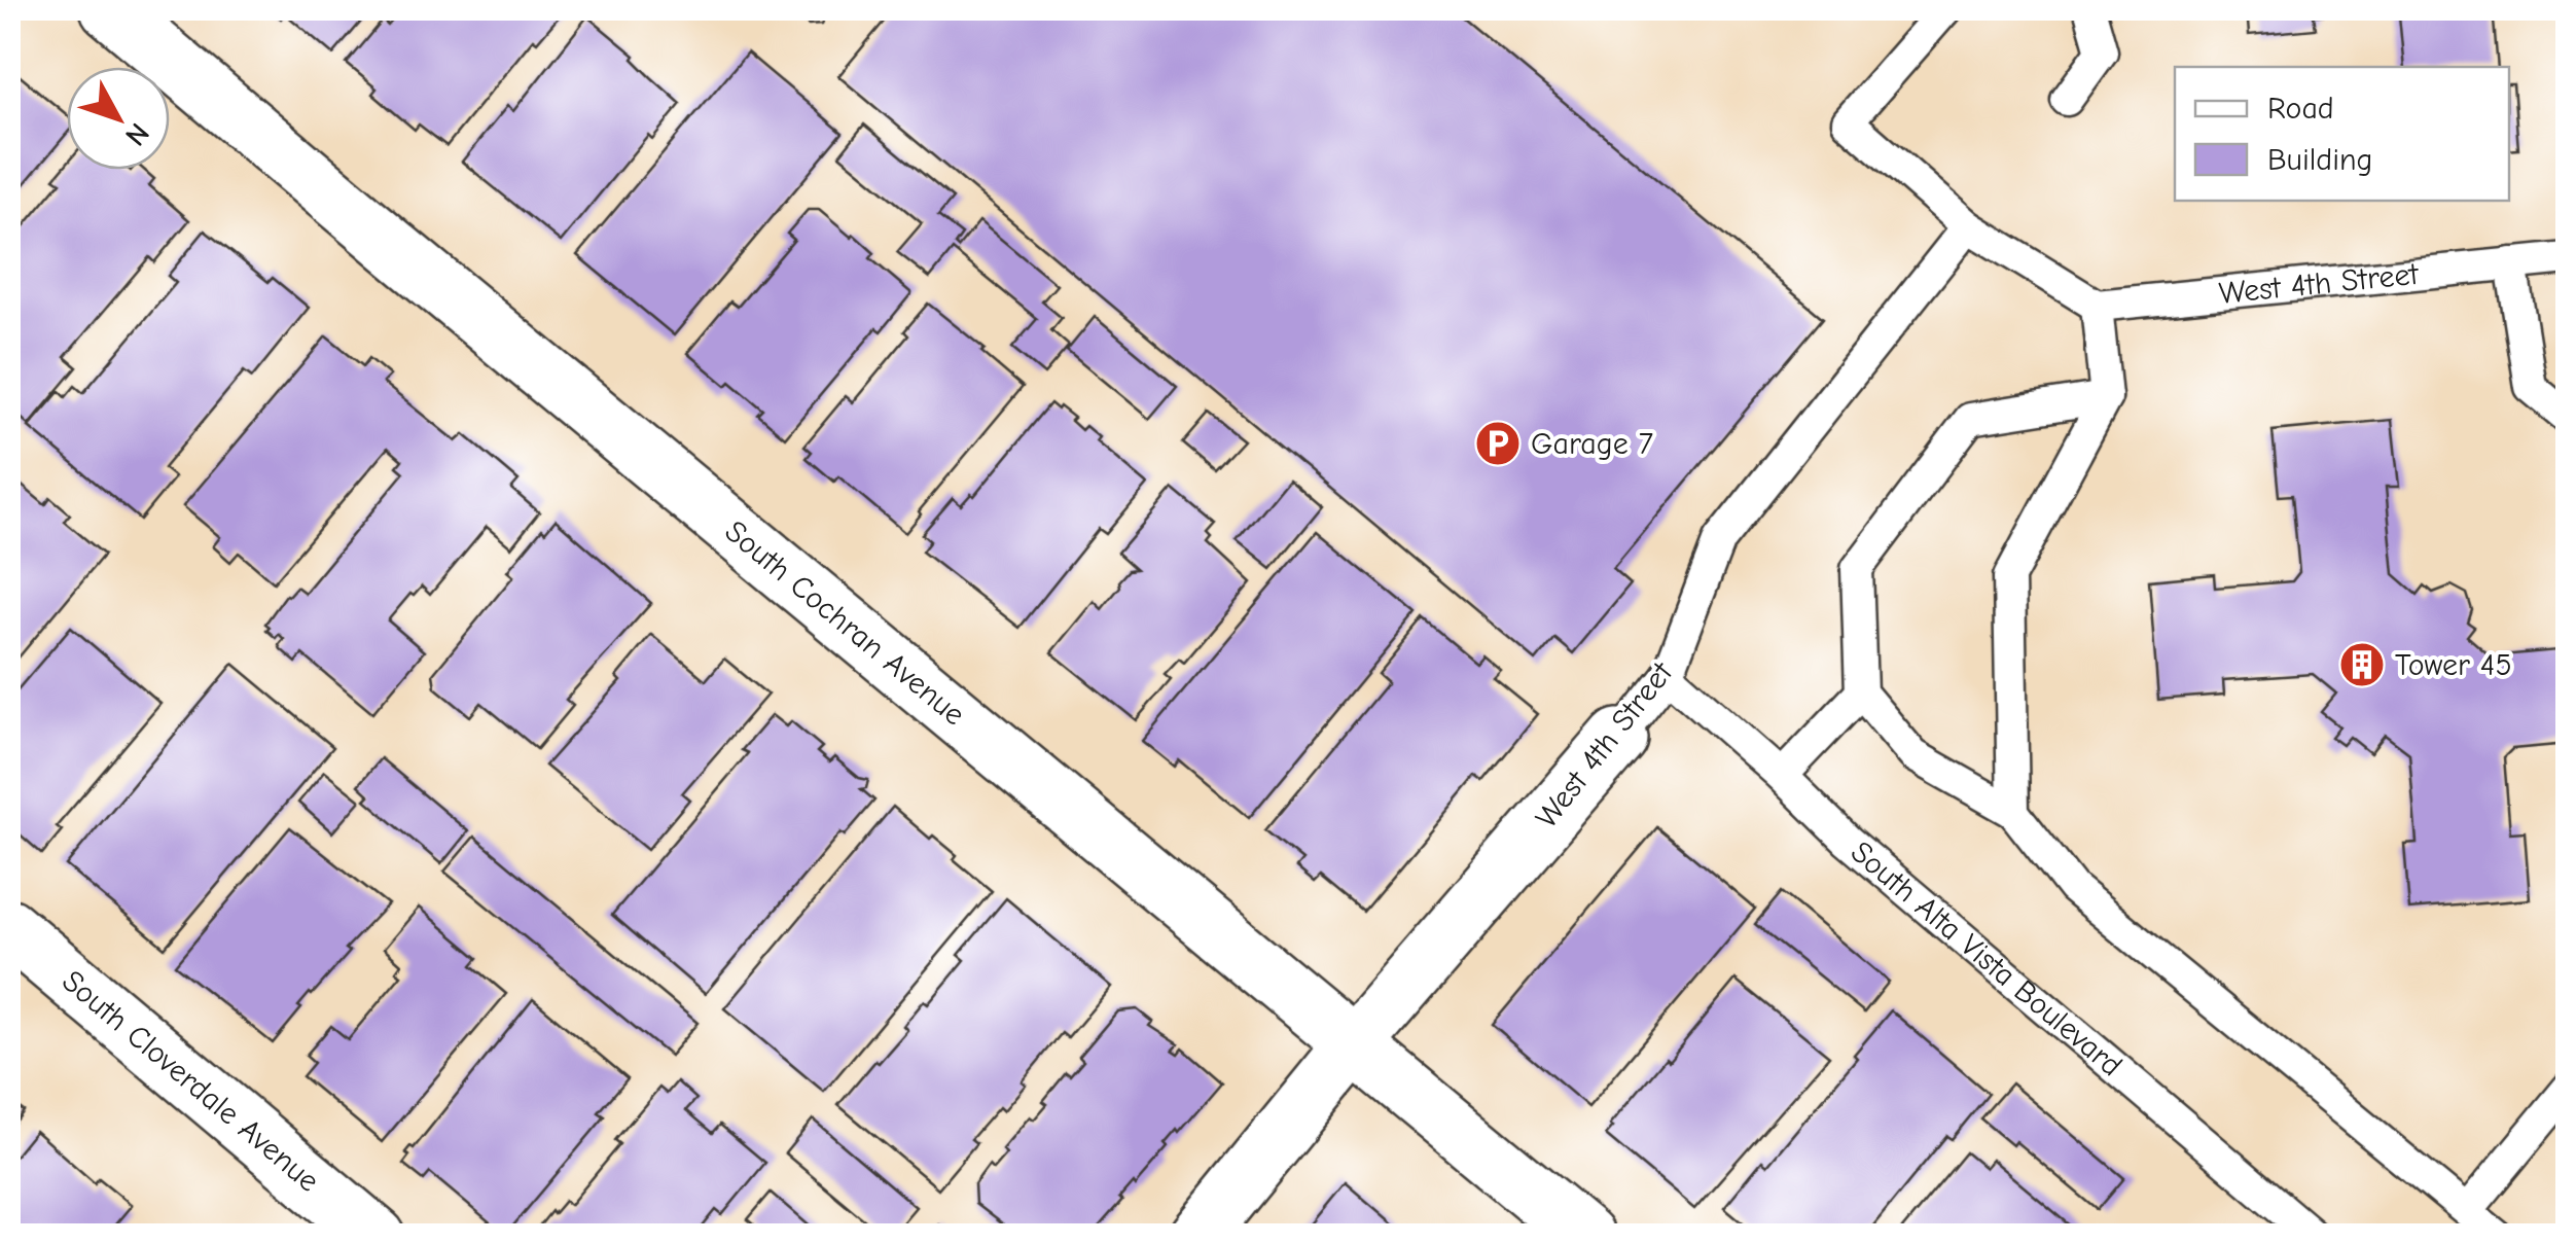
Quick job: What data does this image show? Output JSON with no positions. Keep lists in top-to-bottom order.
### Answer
{
  "streets": {
    "street": ["West 4th Street", "South Cochran Avenue", "South Cloverdale Avenue"],
    "lane": ["South Alta Vista Boulevard"]
  },
  "crossings": [
    ["West 4th Street", "South Cochran Avenue"],
    ["West 4th Street", "South Alta Vista Boulevard"]
  ],
  "places": {
    "parking": ["Garage 7"],
    "building": ["Tower 45"]
  },
  "legend": ["Road", "Building"],
  "north": "bottom right"
}
